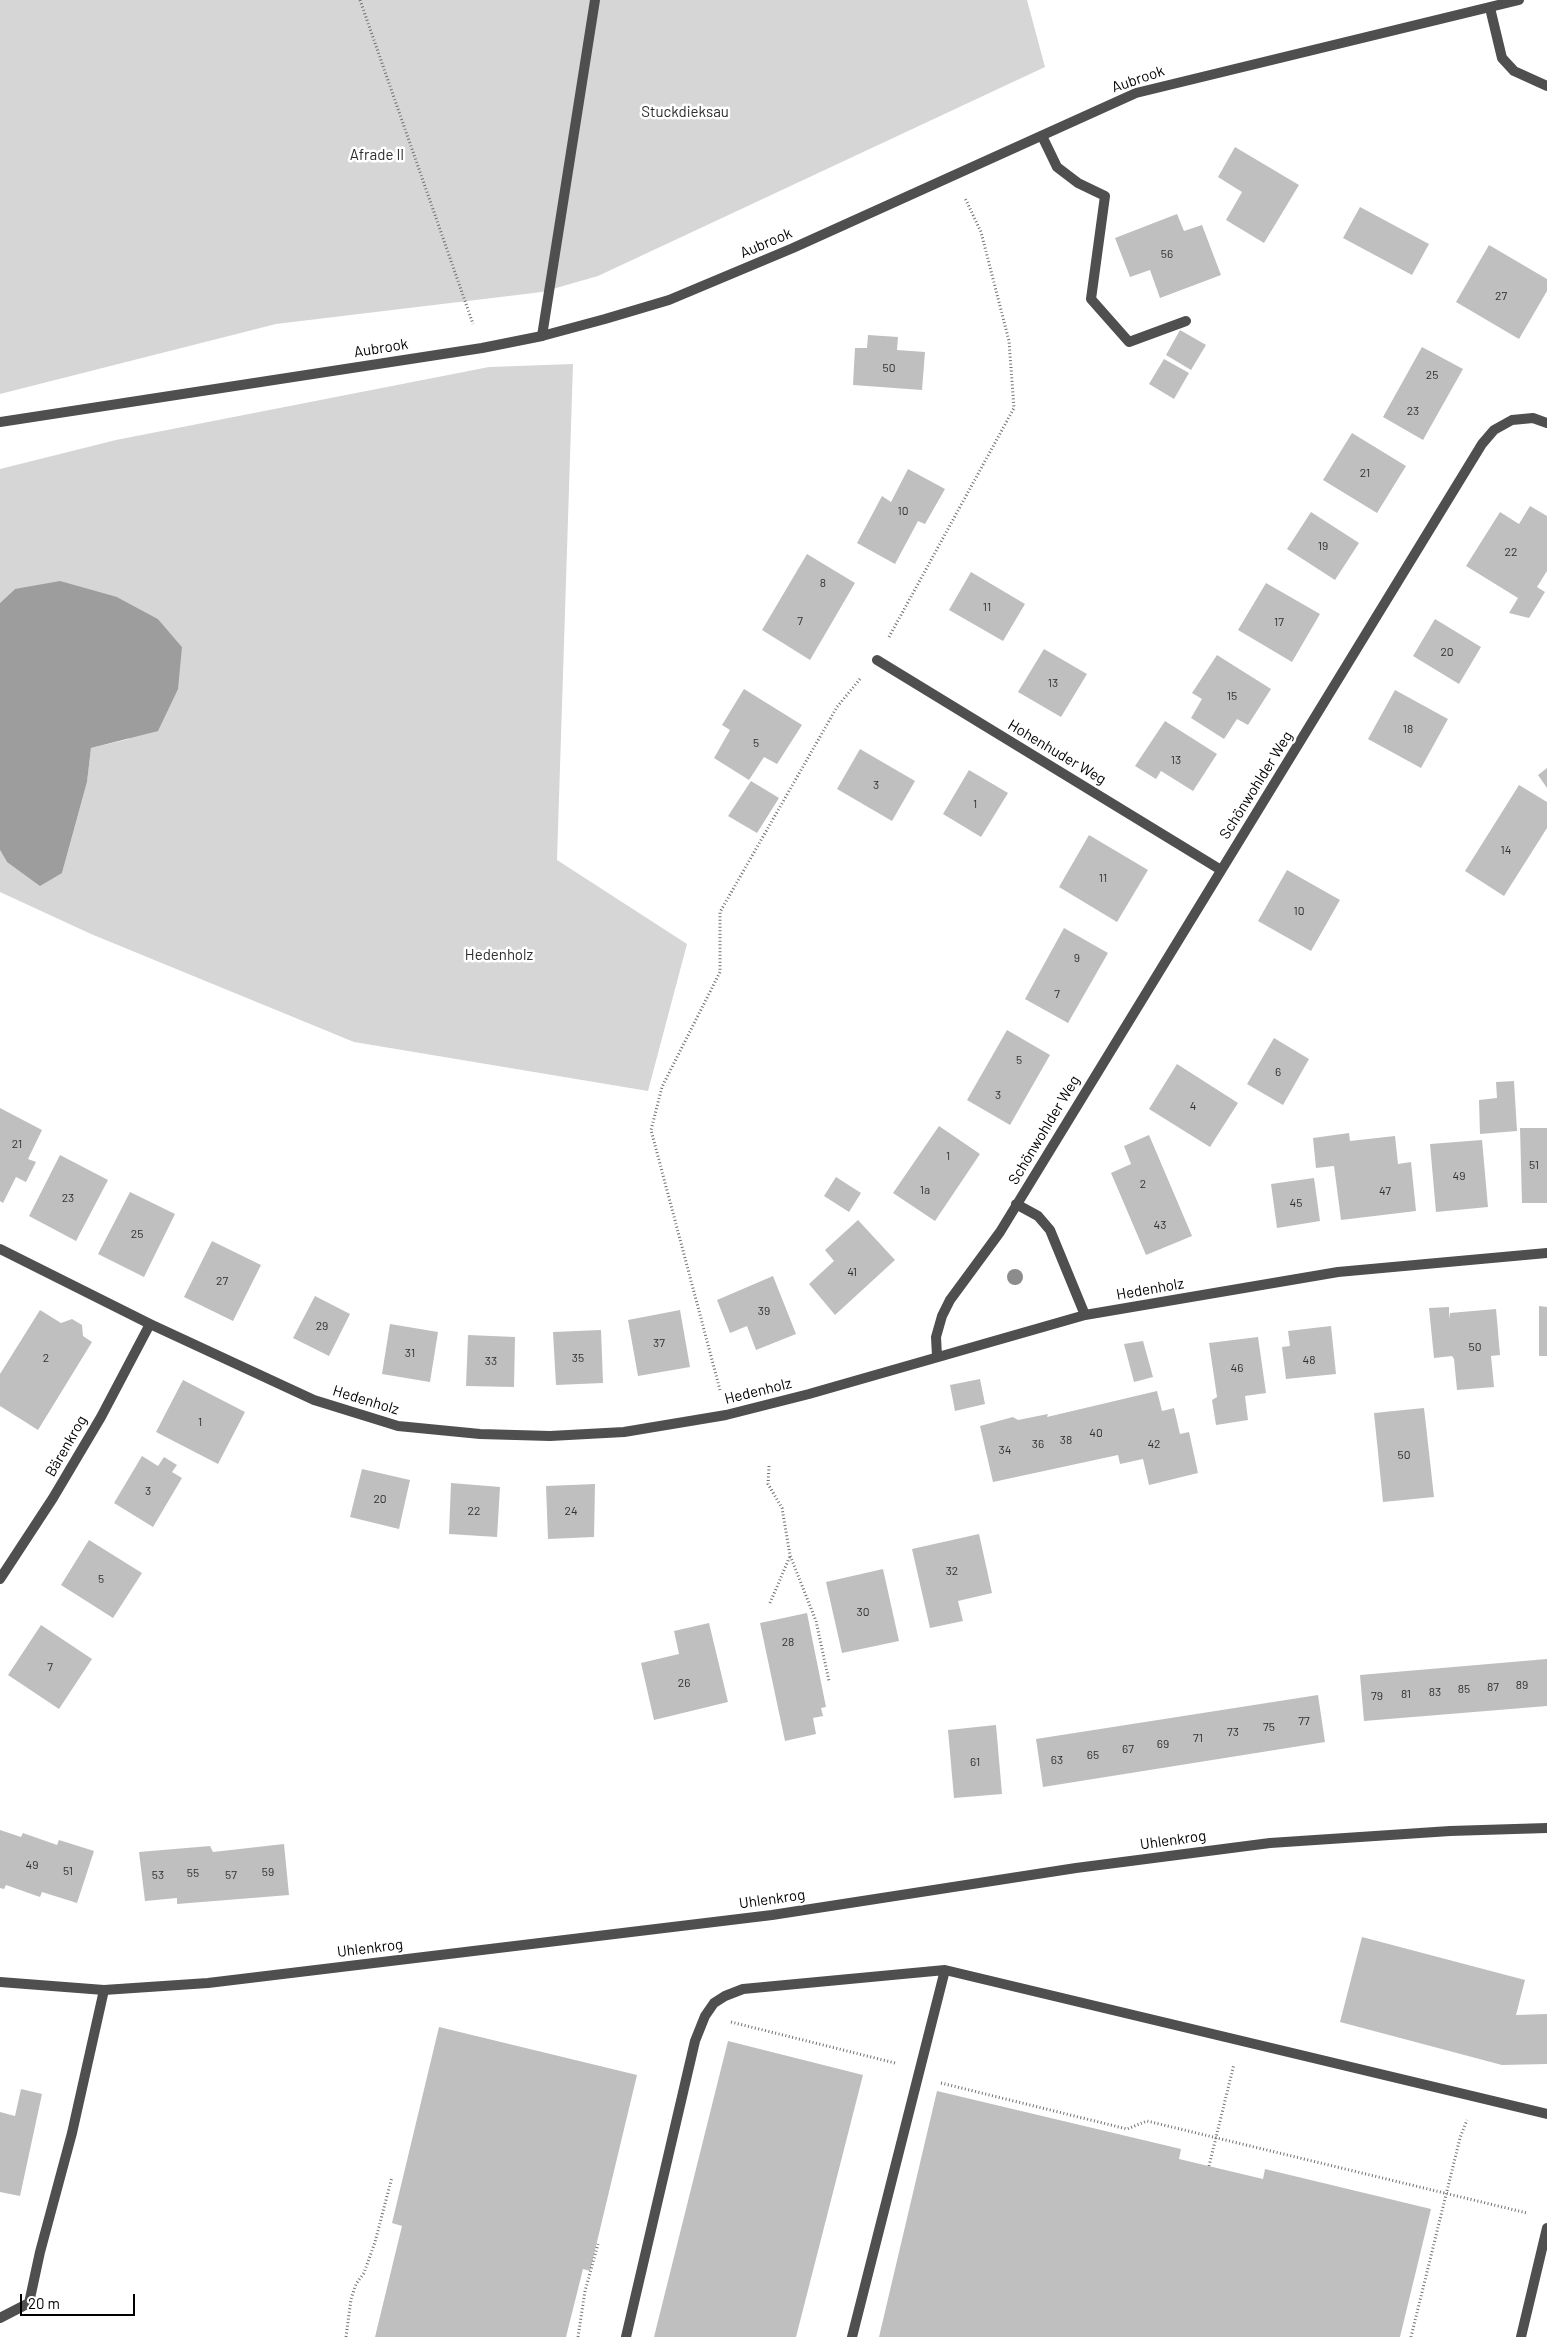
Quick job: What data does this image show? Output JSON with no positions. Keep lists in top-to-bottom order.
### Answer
{
  "streets": {
    "street": [
      "Aubrook",
      "Hohenhuder Weg",
      "Schönwohlder Weg",
      "Hedenholz",
      "Bärenkrog",
      "Uhlenkrog"
    ]
  },
  "crossings": [
    ["Hohenhuder Weg", "Schönwohlder Weg"],
    ["Schönwohlder Weg", "Hedenholz"],
    ["Hedenholz", "Bärenkrog"]
  ],
  "parks": ["Stuckdieksau", "Afrade II", "Hedenholz"],
  "house_numbers": [
    "56",
    "27",
    "50",
    "25",
    "23",
    "21",
    "10",
    "19",
    "22",
    "8",
    "11",
    "7",
    "17",
    "20",
    "13",
    "15",
    "18",
    "5",
    "13",
    "3",
    "1",
    "14",
    "11",
    "10",
    "9",
    "7",
    "5",
    "6",
    "3",
    "4",
    "21",
    "1",
    "51",
    "49",
    "2",
    "1a",
    "47",
    "23",
    "45",
    "43",
    "25",
    "41",
    "27",
    "39",
    "29",
    "37",
    "50",
    "31",
    "2",
    "35",
    "48",
    "33",
    "46",
    "1",
    "40",
    "38",
    "36",
    "42",
    "34",
    "50",
    "3",
    "20",
    "22",
    "24",
    "32",
    "5",
    "30",
    "28",
    "7",
    "26",
    "89",
    "87",
    "85",
    "83",
    "81",
    "79",
    "77",
    "75",
    "73",
    "71",
    "69",
    "67",
    "65",
    "63",
    "61",
    "49",
    "51",
    "59",
    "55",
    "53",
    "57"
  ],
  "scale_bar": "20 m"
}
